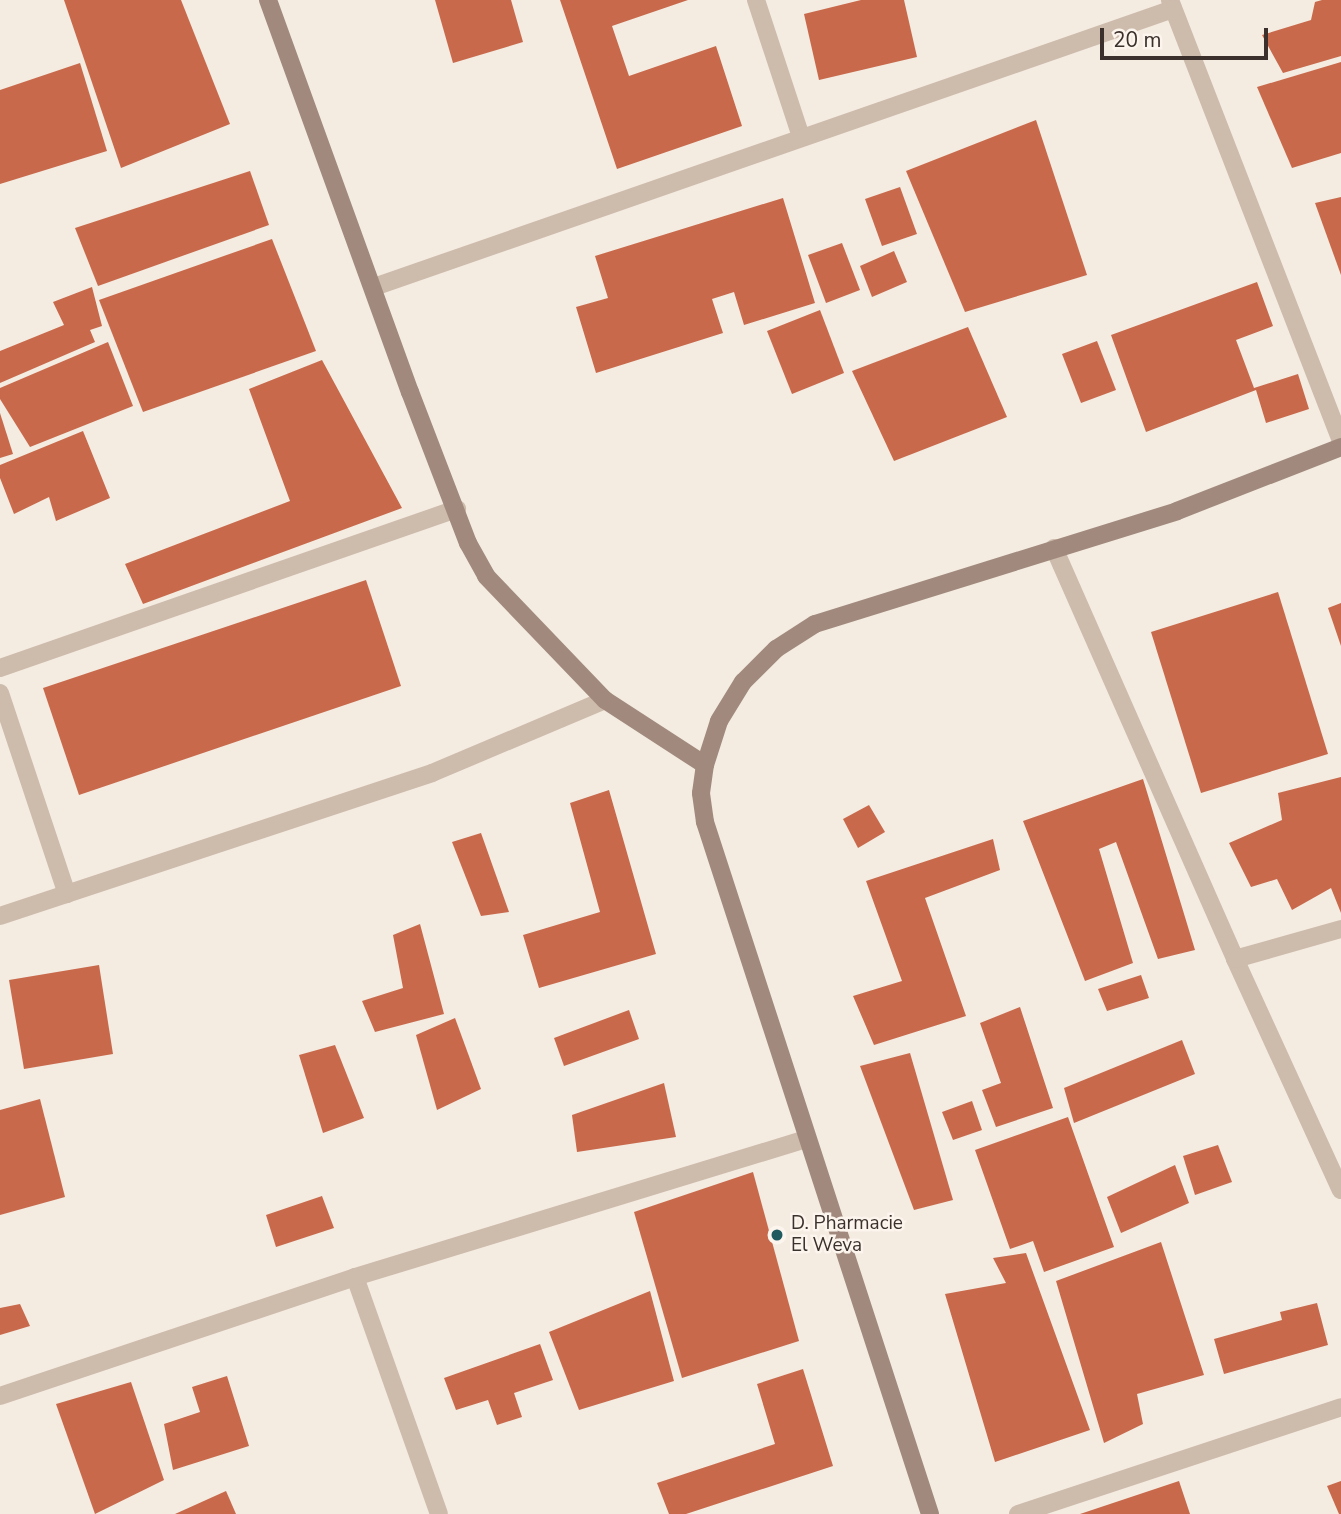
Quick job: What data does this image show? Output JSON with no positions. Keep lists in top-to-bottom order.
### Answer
{
  "places": ["D. Pharmacie El Weva"],
  "scale_bar": "20 m"
}
